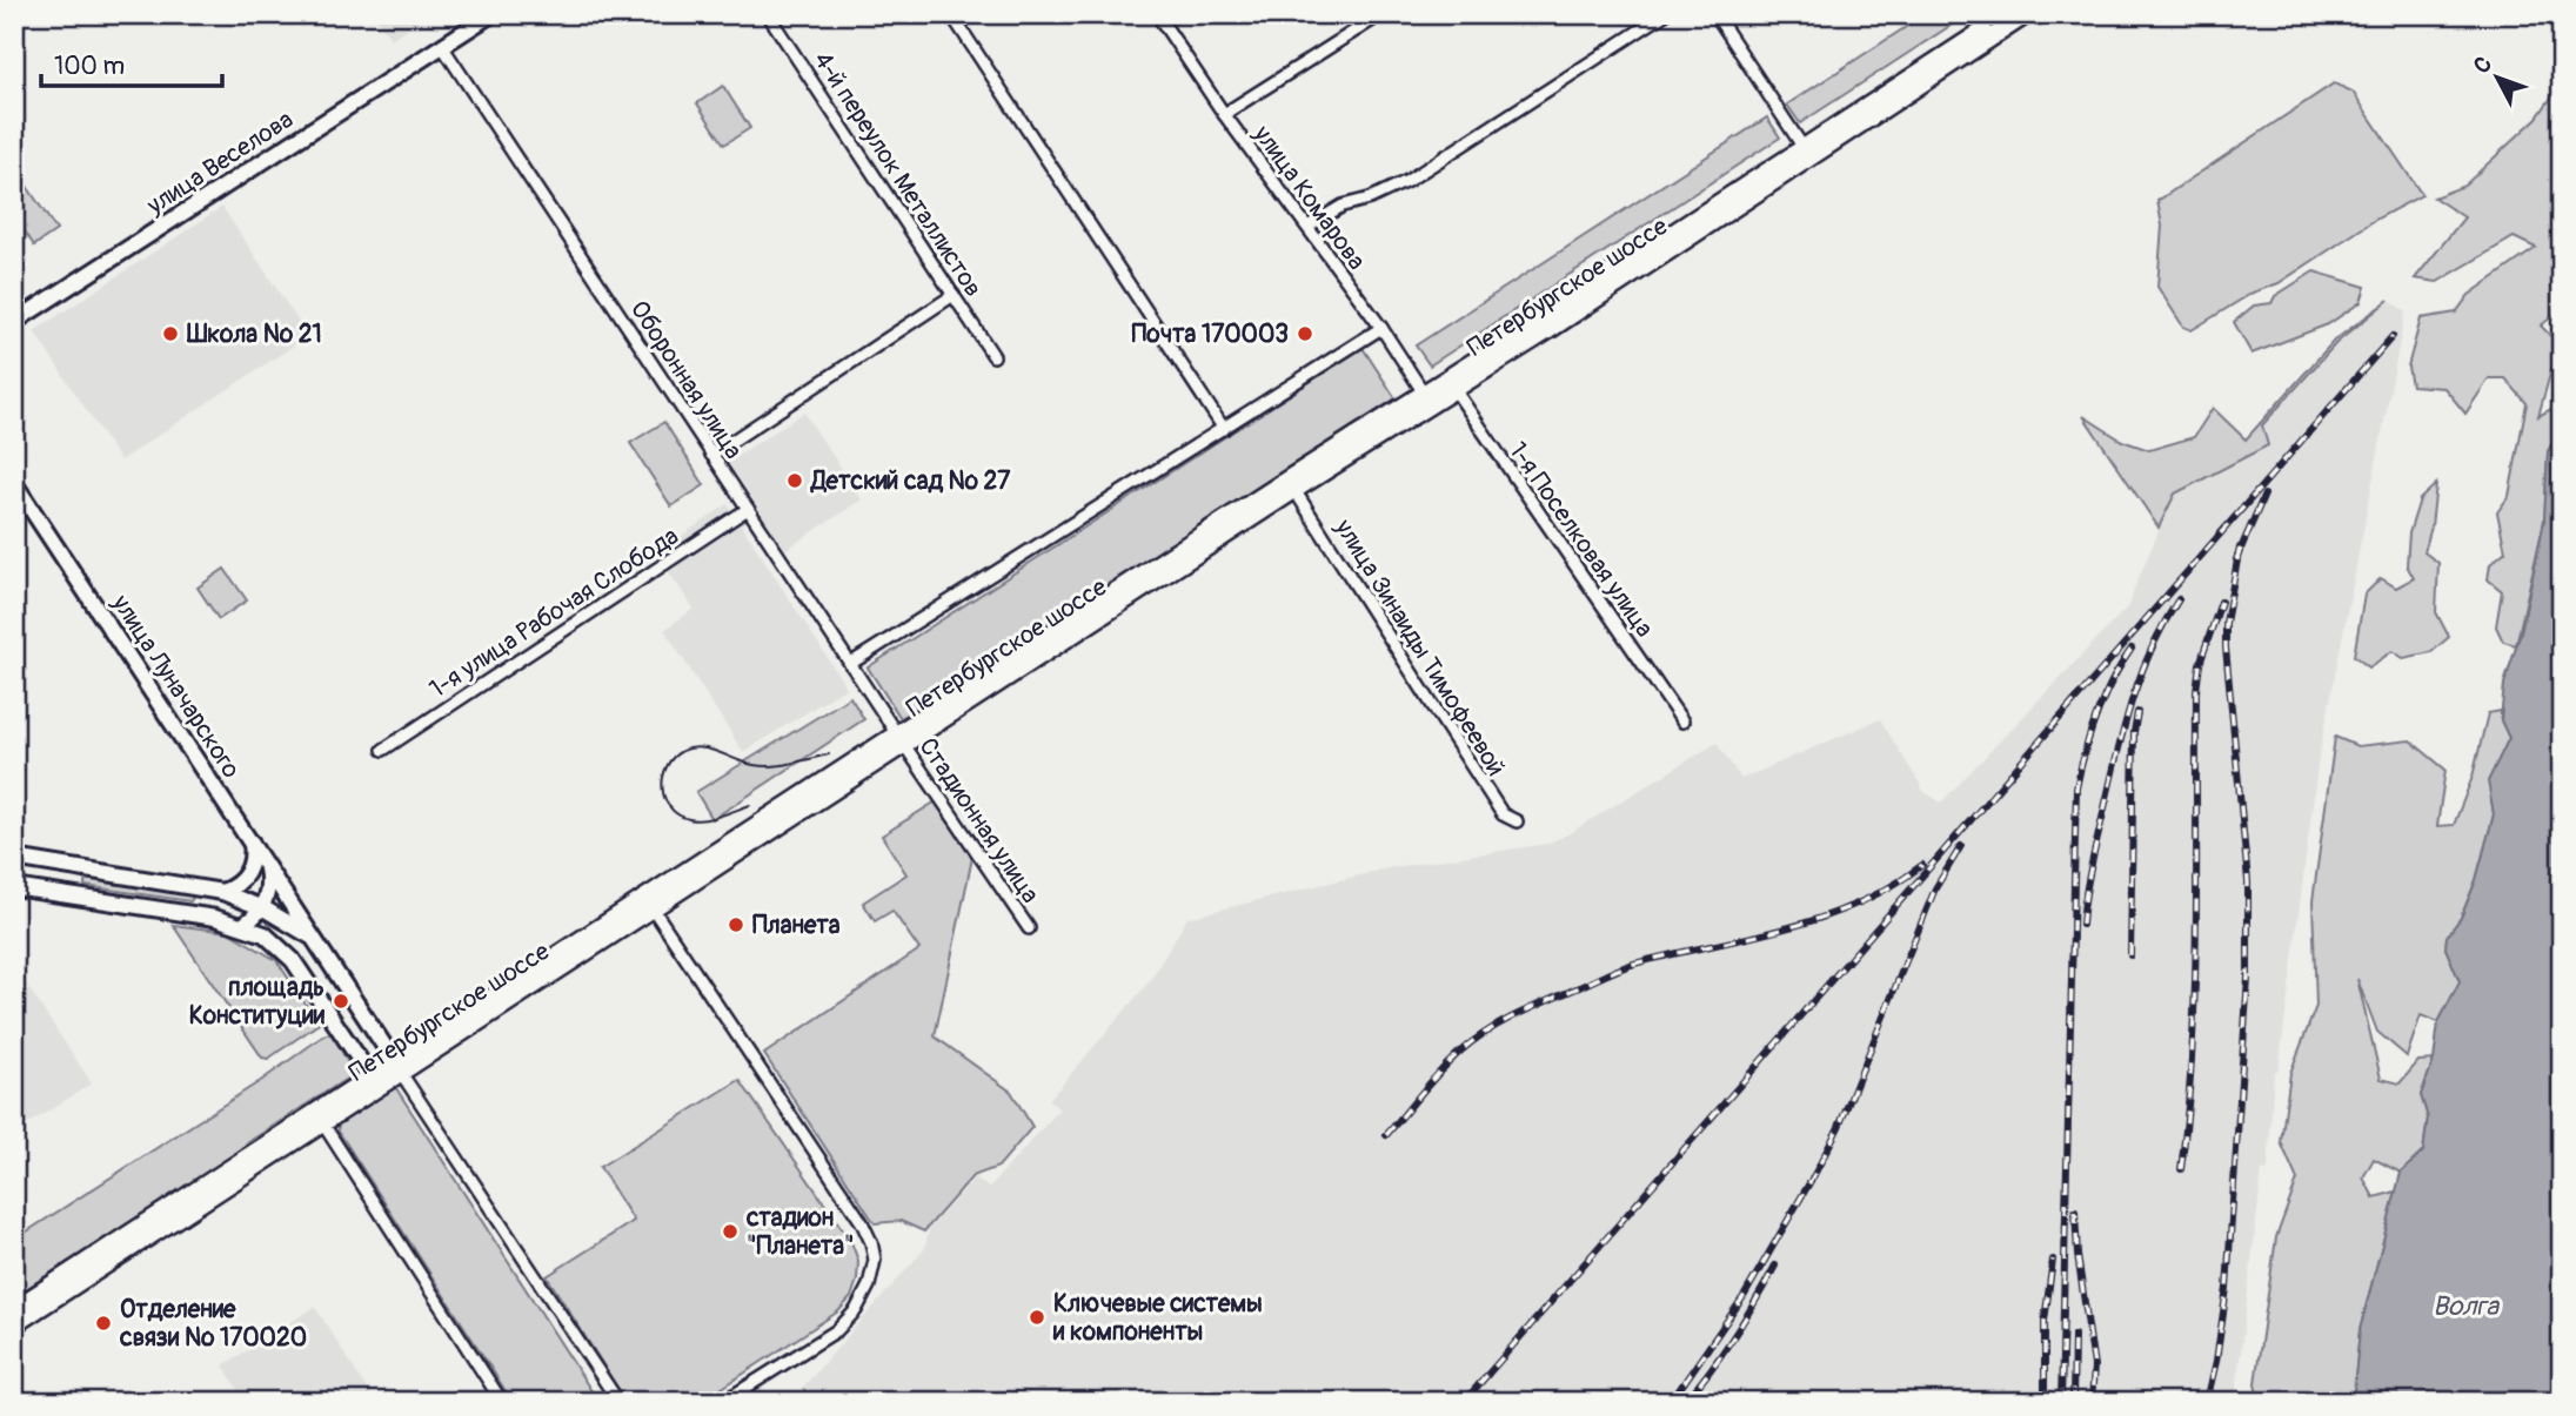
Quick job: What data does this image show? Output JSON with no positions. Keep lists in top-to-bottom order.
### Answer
{
  "streets": {
    "main road": ["улица Веселова", "Петербургское шоссе", "улица Луначарского"],
    "street": [
      "4-й переулок Металлистов",
      "улица Комарова",
      "Оборонная улица",
      "1-я Поселковая улица",
      "1-я улица Рабочая Слобода",
      "улица Зинаиды Тимофеевой",
      "Стадионная улица"
    ]
  },
  "crossings": [
    ["улица Веселова", "Оборонная улица"],
    ["улица Комарова", "Петербургское шоссе"],
    ["Петербургское шоссе", "Оборонная улица"],
    ["Петербургское шоссе", "1-я Поселковая улица"],
    ["Петербургское шоссе", "улица Зинаиды Тимофеевой"],
    ["Петербургское шоссе", "улица Луначарского"],
    ["Петербургское шоссе", "Стадионная улица"],
    ["Оборонная улица", "1-я улица Рабочая Слобода"],
    ["Оборонная улица", "Стадионная улица"]
  ],
  "water": ["Волга"],
  "places": [
    "Школа № 21",
    "Почта 170003",
    "Детский сад № 27",
    "Планета",
    "площадь Конституции",
    "стадион \"Планета\"",
    "Ключевые системы и компоненты",
    "Отделение связи № 170020"
  ],
  "scale_bar": "100 m",
  "north": "top left"
}
